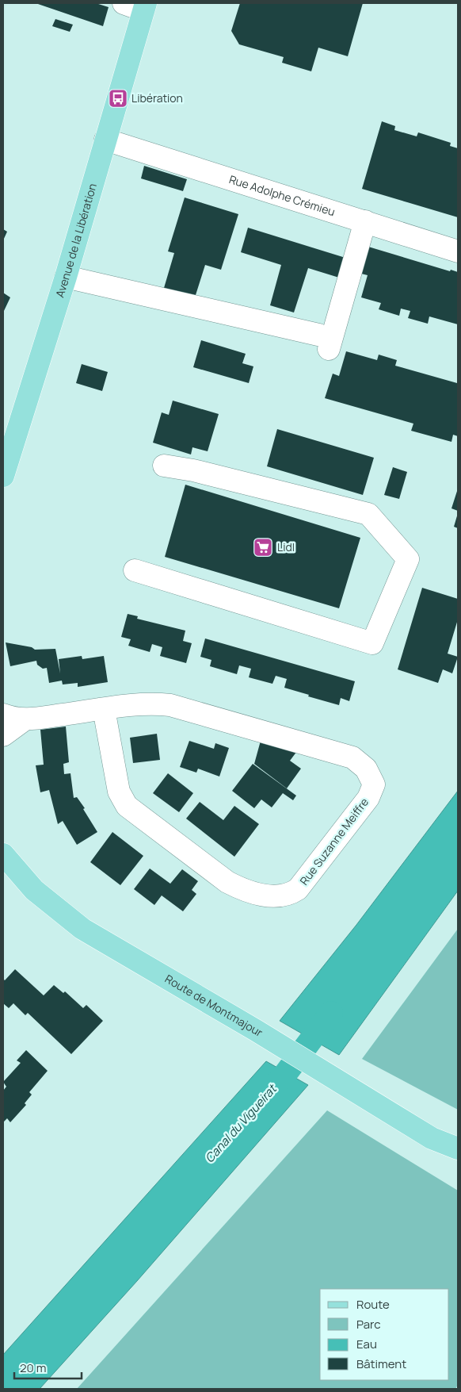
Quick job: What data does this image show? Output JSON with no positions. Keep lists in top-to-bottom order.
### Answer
{
  "streets": {
    "main road": ["Avenue de la Libération", "Route de Montmajour"],
    "street": ["Rue Adolphe Crémieu", "Rue Suzanne Meiffre"]
  },
  "crossings": [
    ["Rue Adolphe Crémieu", "Avenue de la Libération"]
  ],
  "water": ["Canal du Vigueirat"],
  "places": {
    "bus stop": ["Libération"],
    "supermarket": ["Lidl"]
  },
  "legend": [
    "Route",
    "Parc",
    "Eau",
    "Bâtiment"
  ],
  "scale_bar": "20 m"
}
